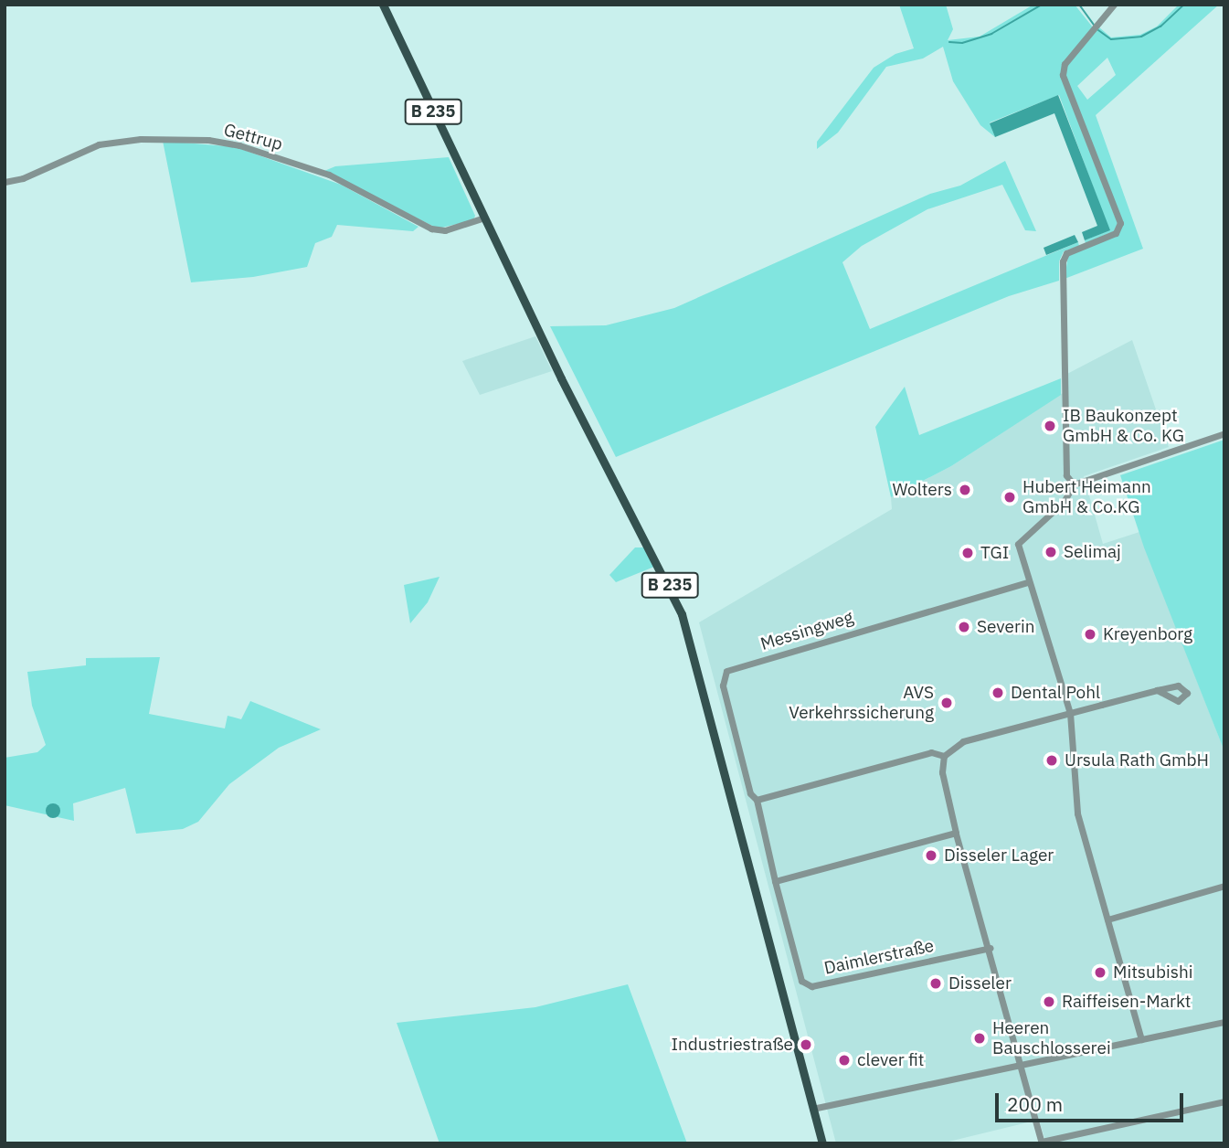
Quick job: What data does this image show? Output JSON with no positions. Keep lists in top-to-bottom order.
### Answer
{
  "streets": {
    "main road": ["B 235"],
    "street": ["Gettrup", "Messingweg", "Daimlerstraße"]
  },
  "crossings": [
    ["B 235", "Gettrup"],
    ["Messingweg", "Daimlerstraße"]
  ],
  "places": [
    "IB Baukonzept GmbH & Co. KG",
    "Wolters",
    "Hubert Heimann GmbH & Co.KG",
    "Selimaj",
    "TGI",
    "Severin",
    "Kreyenborg",
    "Dental Pohl",
    "AVS Verkehrssicherung",
    "Ursula Rath GmbH",
    "Disseler Lager",
    "Mitsubishi",
    "Disseler",
    "Raiffeisen-Markt",
    "Heeren Bauschlosserei",
    "Industriestraße",
    "clever fit"
  ],
  "scale_bar": "200 m"
}
